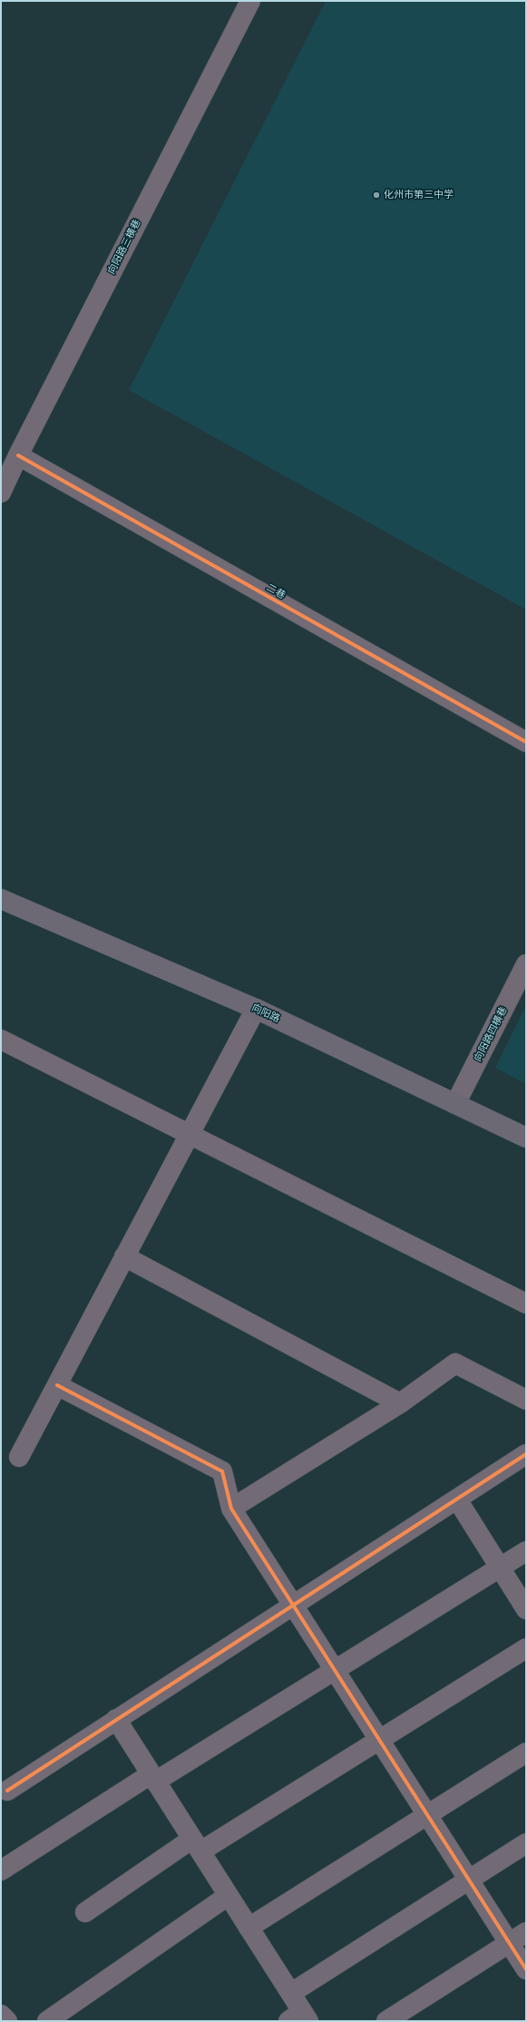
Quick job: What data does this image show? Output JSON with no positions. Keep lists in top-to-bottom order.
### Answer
{
  "streets": {
    "main road": ["向阳路"],
    "street": ["向阳路三横巷", "二巷", "向阳路四横巷"]
  },
  "crossings": [
    ["向阳路三横巷", "二巷"],
    ["向阳路", "向阳路四横巷"]
  ],
  "places": ["化州市第三中学"]
}
